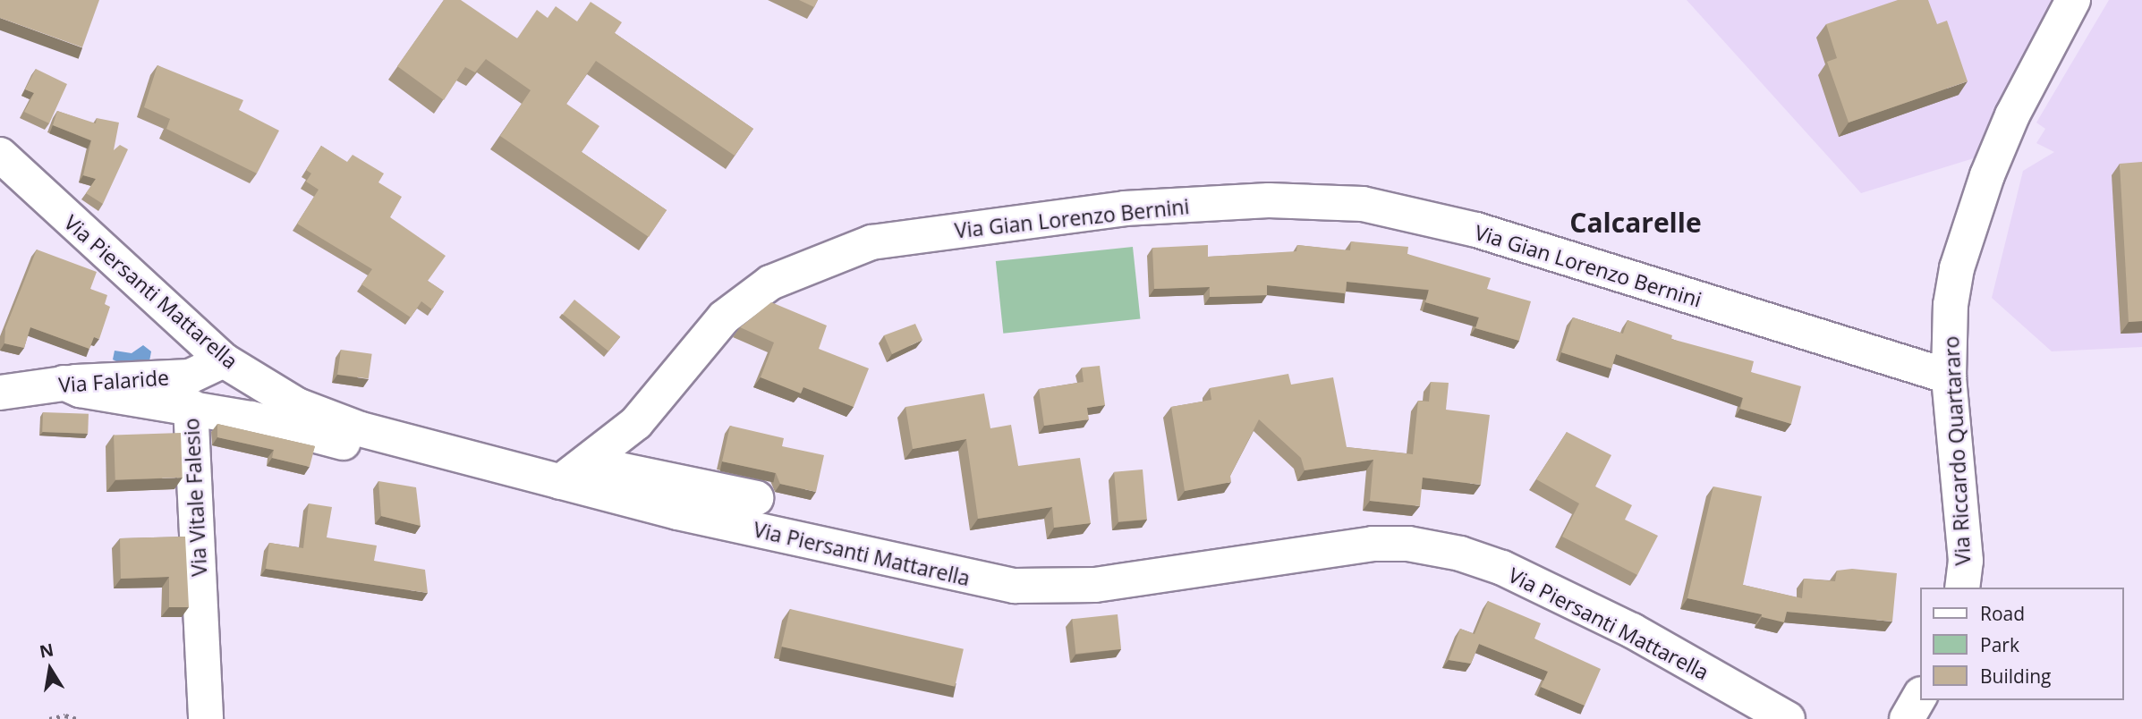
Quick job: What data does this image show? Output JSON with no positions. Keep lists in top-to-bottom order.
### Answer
{
  "streets": {
    "street": [
      "Via Gian Lorenzo Bernini",
      "Via Piersanti Mattarella",
      "Via Falaride",
      "Via Riccardo Quartararo",
      "Via Vitale Falesio"
    ]
  },
  "crossings": [
    ["Via Gian Lorenzo Bernini", "Via Piersanti Mattarella"],
    ["Via Gian Lorenzo Bernini", "Via Riccardo Quartararo"],
    ["Via Piersanti Mattarella", "Via Falaride"],
    ["Via Falaride", "Via Vitale Falesio"]
  ],
  "districts": ["Calcarelle"],
  "legend": ["Road", "Park", "Building"],
  "north": "top"
}
